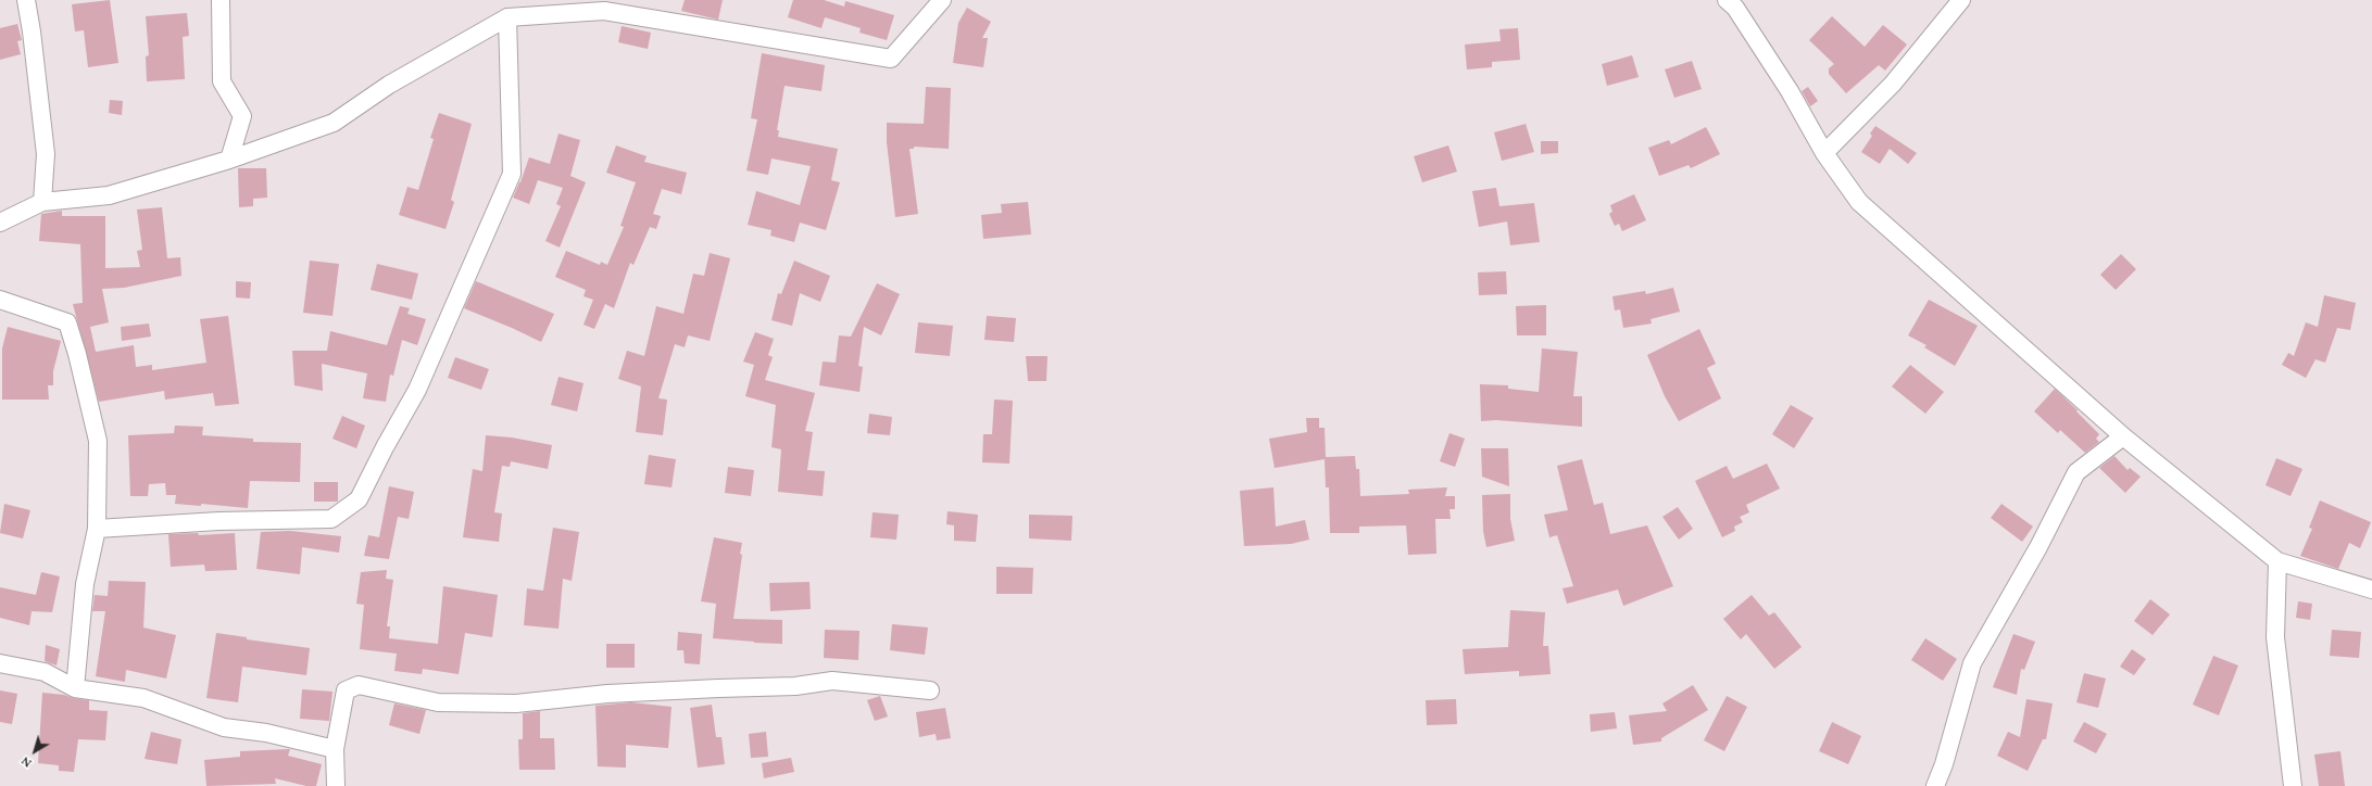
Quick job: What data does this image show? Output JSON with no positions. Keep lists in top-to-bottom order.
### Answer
{
  "north": "bottom left"
}
